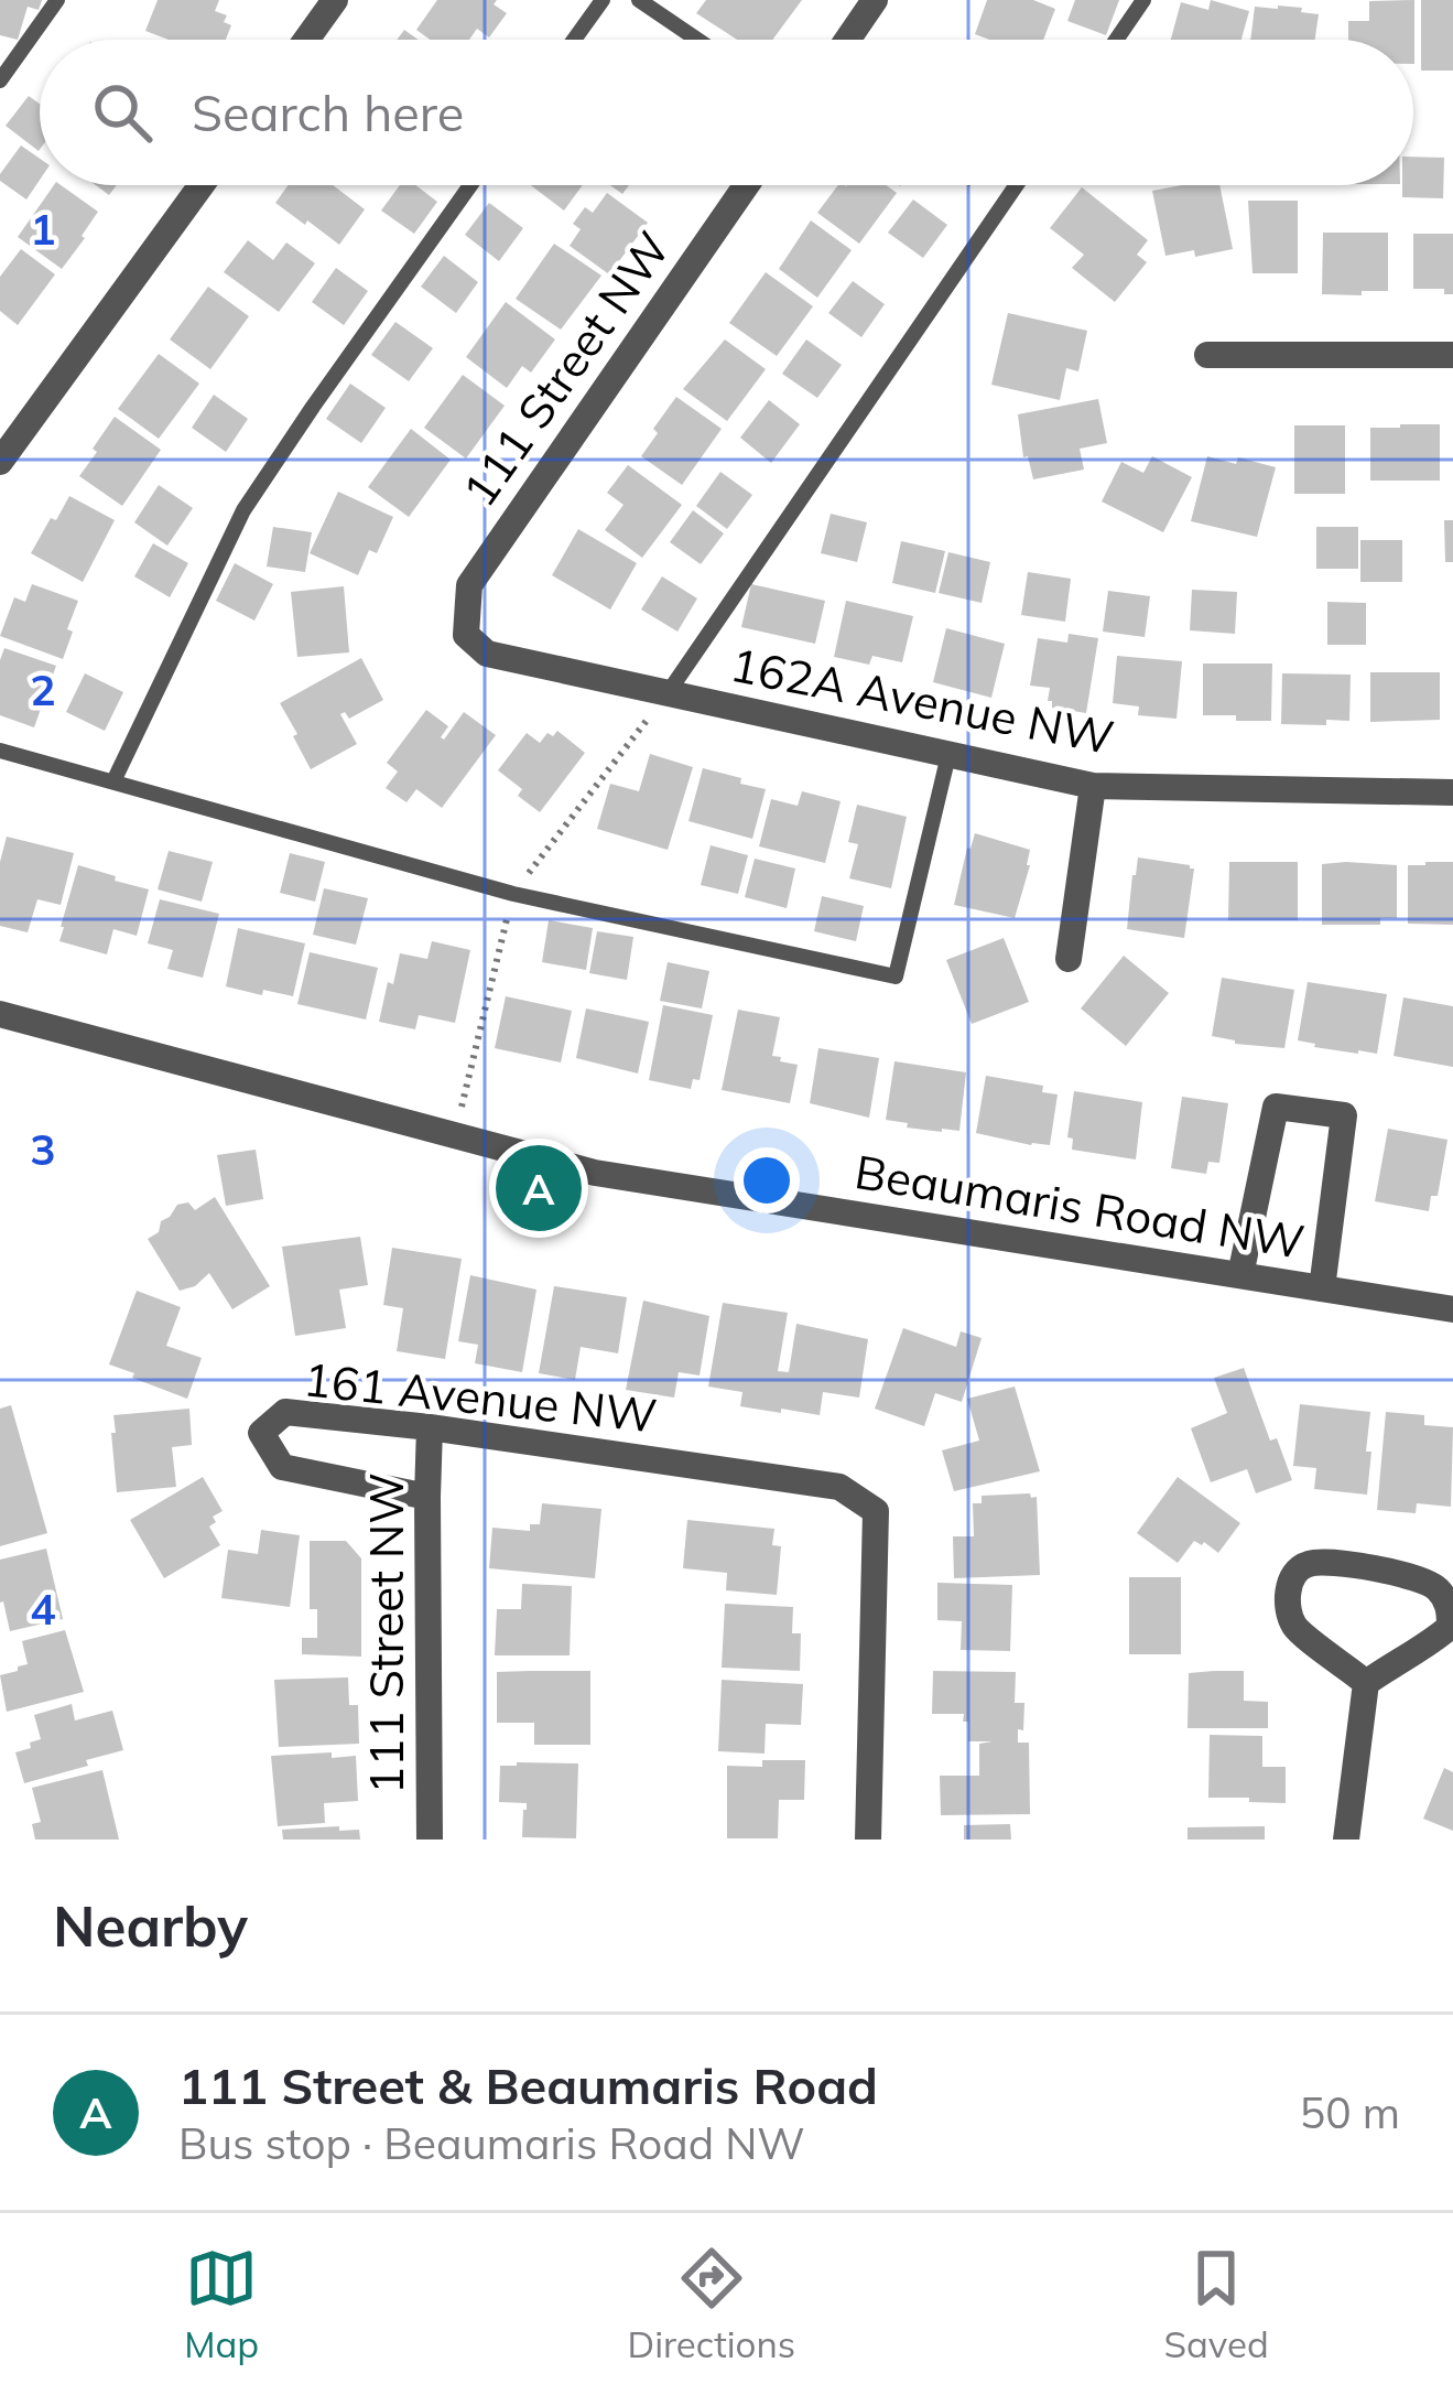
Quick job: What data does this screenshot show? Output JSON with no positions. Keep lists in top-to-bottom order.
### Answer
{
  "streets": {
    "street": [
      "111 Street NW",
      "162A Avenue NW",
      "Beaumaris Road NW",
      "161 Avenue NW"
    ]
  },
  "crossings": [
    ["111 Street NW", "162A Avenue NW"],
    ["111 Street NW", "161 Avenue NW"]
  ],
  "page": {
    "search": "Search here",
    "pins": "A",
    "heading": "Nearby",
    "list": [
      {
        "mark": "A",
        "name": "111 Street & Beaumaris Road",
        "note": "Bus stop · Beaumaris Road NW",
        "value": "50 m"
      }
    ],
    "nav": ["Map", "Directions", "Saved"]
  },
  "grid": {
    "rows": [
      "1",
      "2",
      "3",
      "4"
    ]
  }
}
